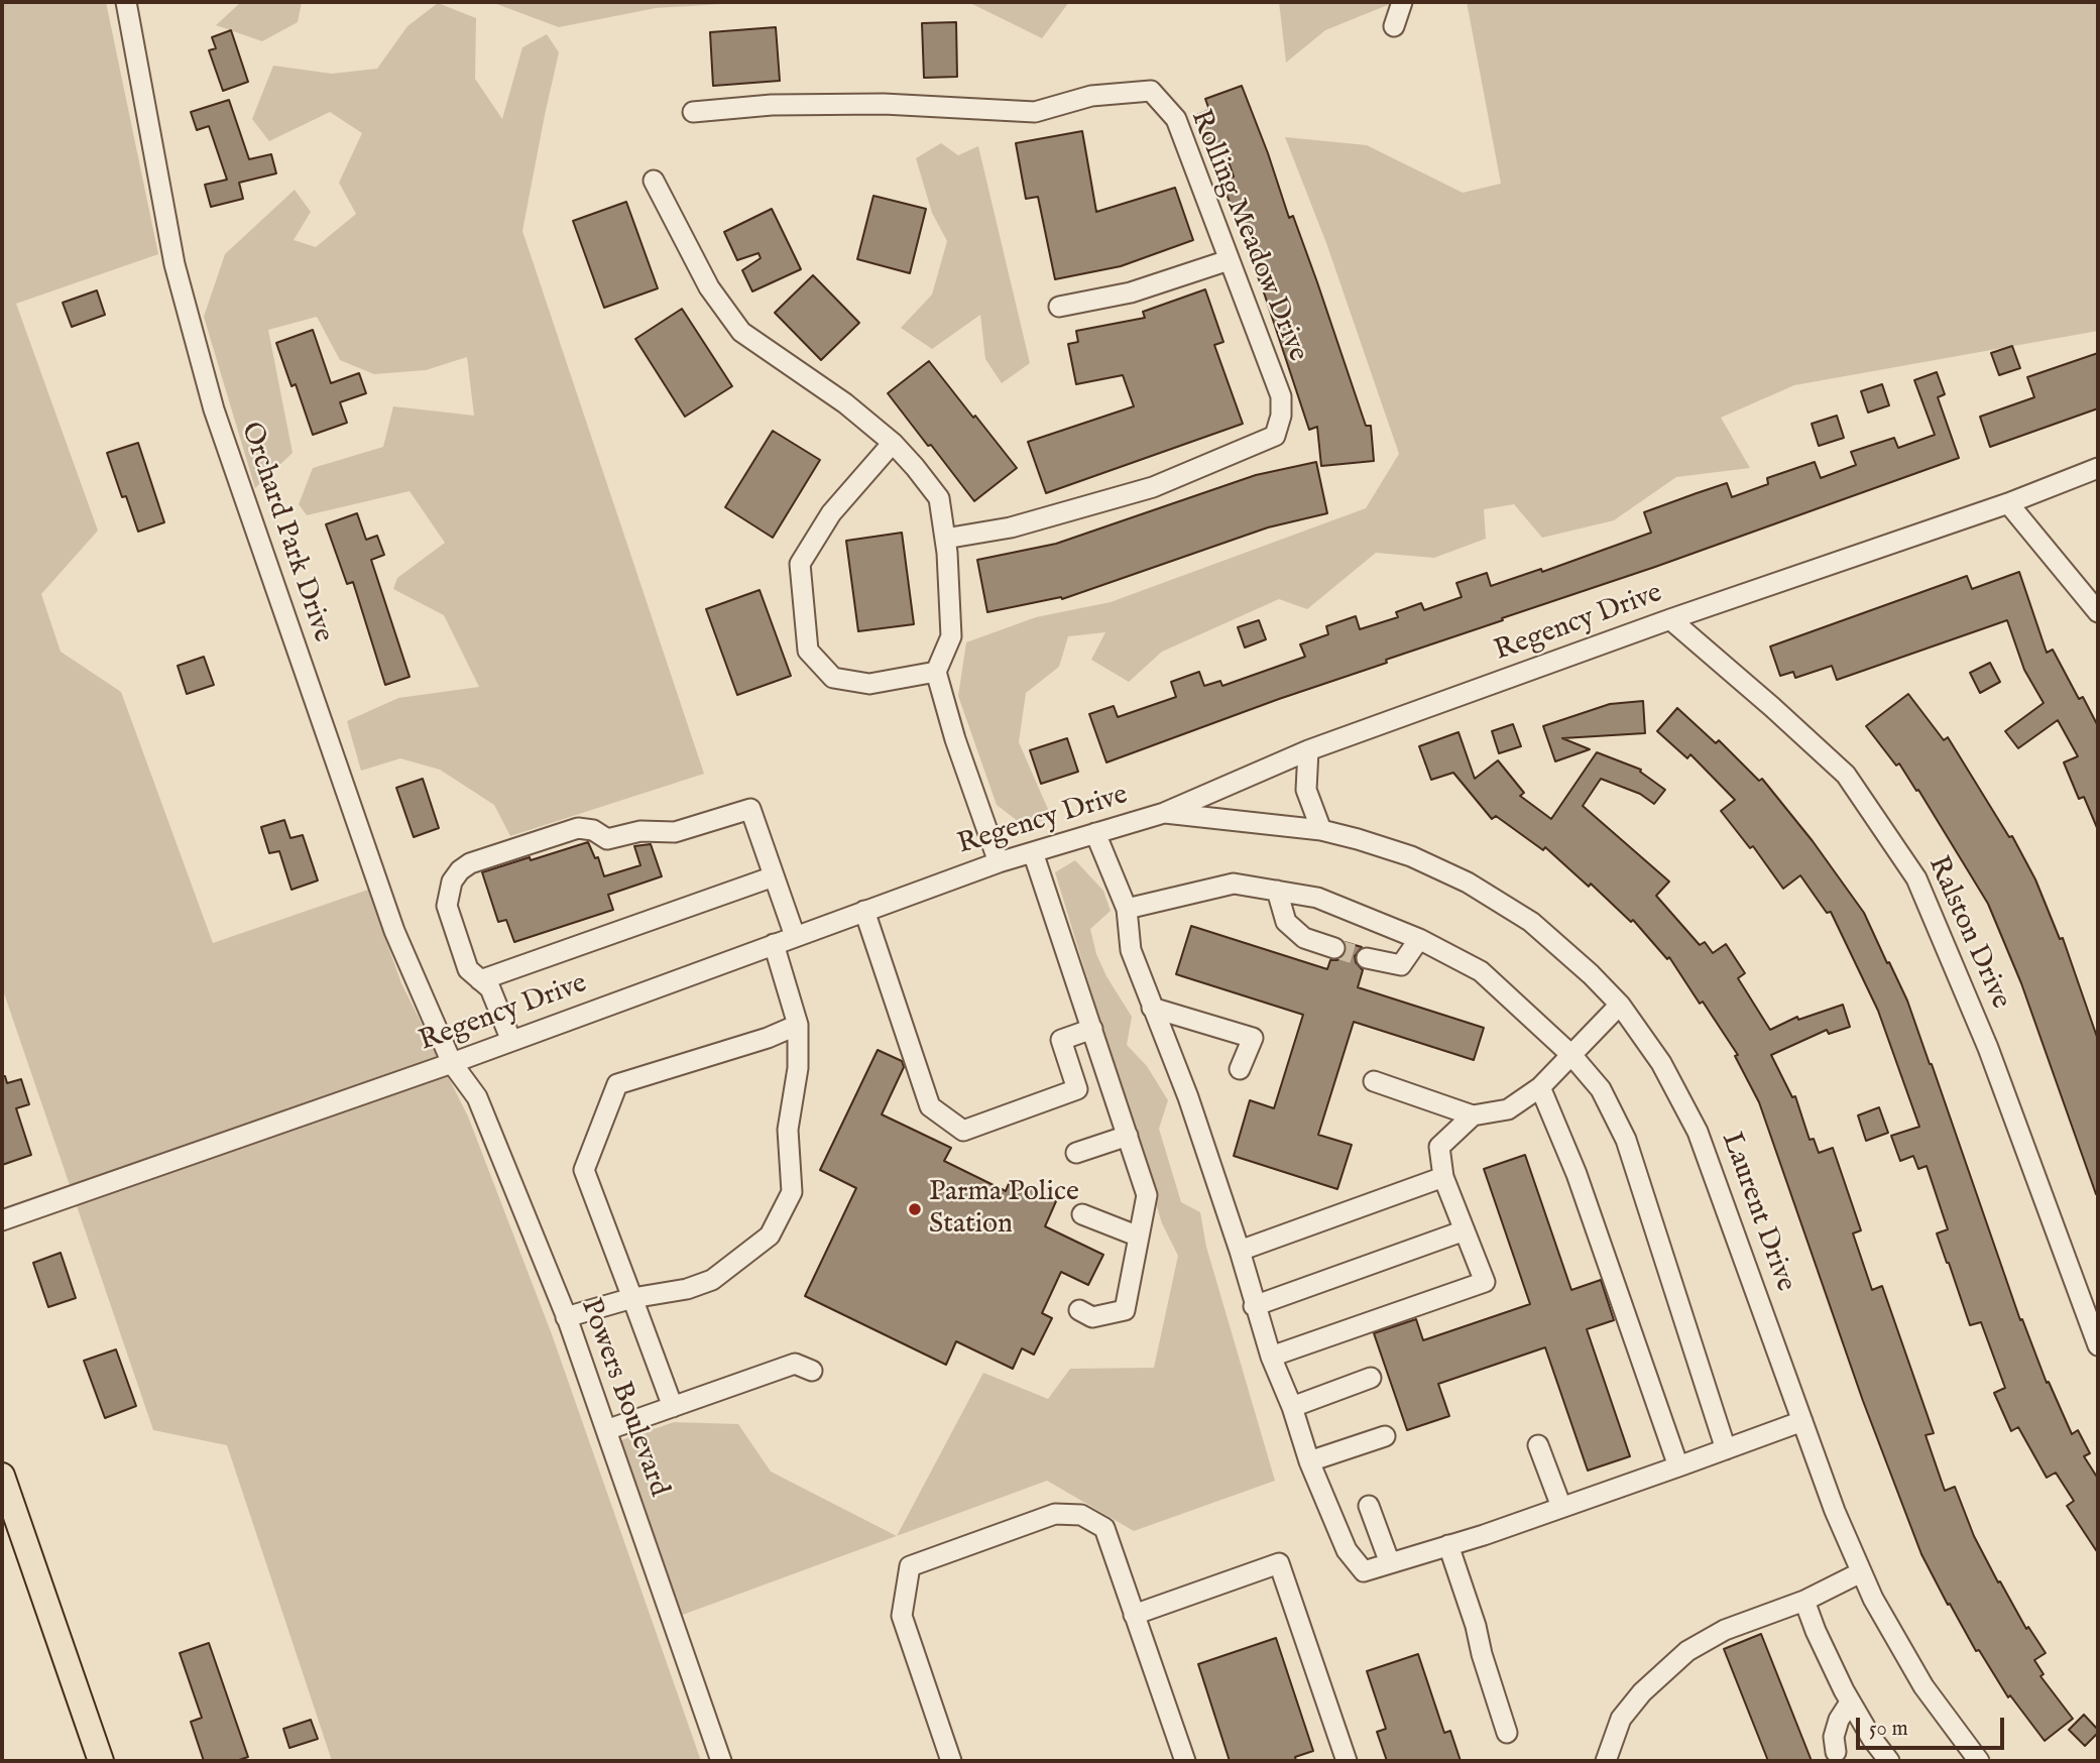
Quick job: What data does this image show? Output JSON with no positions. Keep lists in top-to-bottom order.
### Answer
{
  "streets": {
    "street": [
      "Rolling Meadow Drive",
      "Orchard Park Drive",
      "Regency Drive",
      "Ralston Drive",
      "Laurent Drive",
      "Powers Boulevard"
    ]
  },
  "crossings": [
    ["Orchard Park Drive", "Regency Drive"],
    ["Orchard Park Drive", "Powers Boulevard"],
    ["Regency Drive", "Ralston Drive"],
    ["Regency Drive", "Laurent Drive"],
    ["Regency Drive", "Powers Boulevard"]
  ],
  "places": ["Parma Police Station"],
  "scale_bar": "50 m"
}
